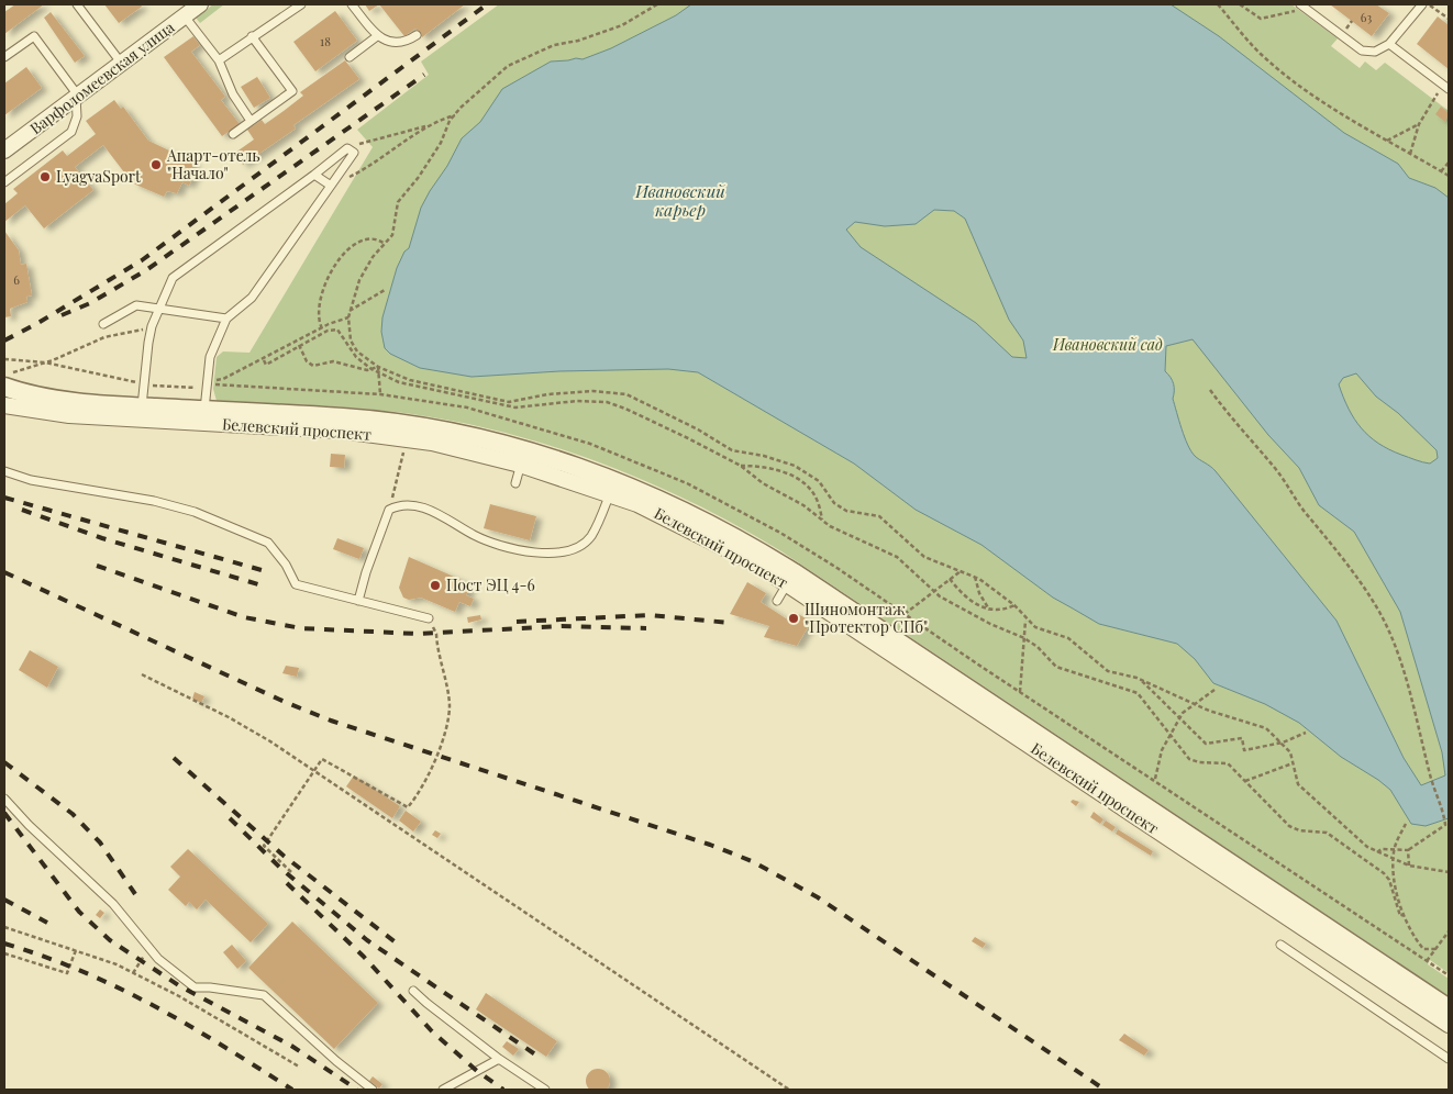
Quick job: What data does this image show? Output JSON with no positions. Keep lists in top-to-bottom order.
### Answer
{
  "streets": {
    "street": ["Варфоломеевская улица", "Белевский проспект"]
  },
  "water": ["Ивановский карьер"],
  "parks": ["Ивановский сад"],
  "places": [
    "Апарт-отель \"Начало\"",
    "LyagvaSport",
    "Пост ЭЦ 4-6",
    "Шиномонтаж \"Протектор СПб\""
  ],
  "house_numbers": ["63", "18", "6"]
}
